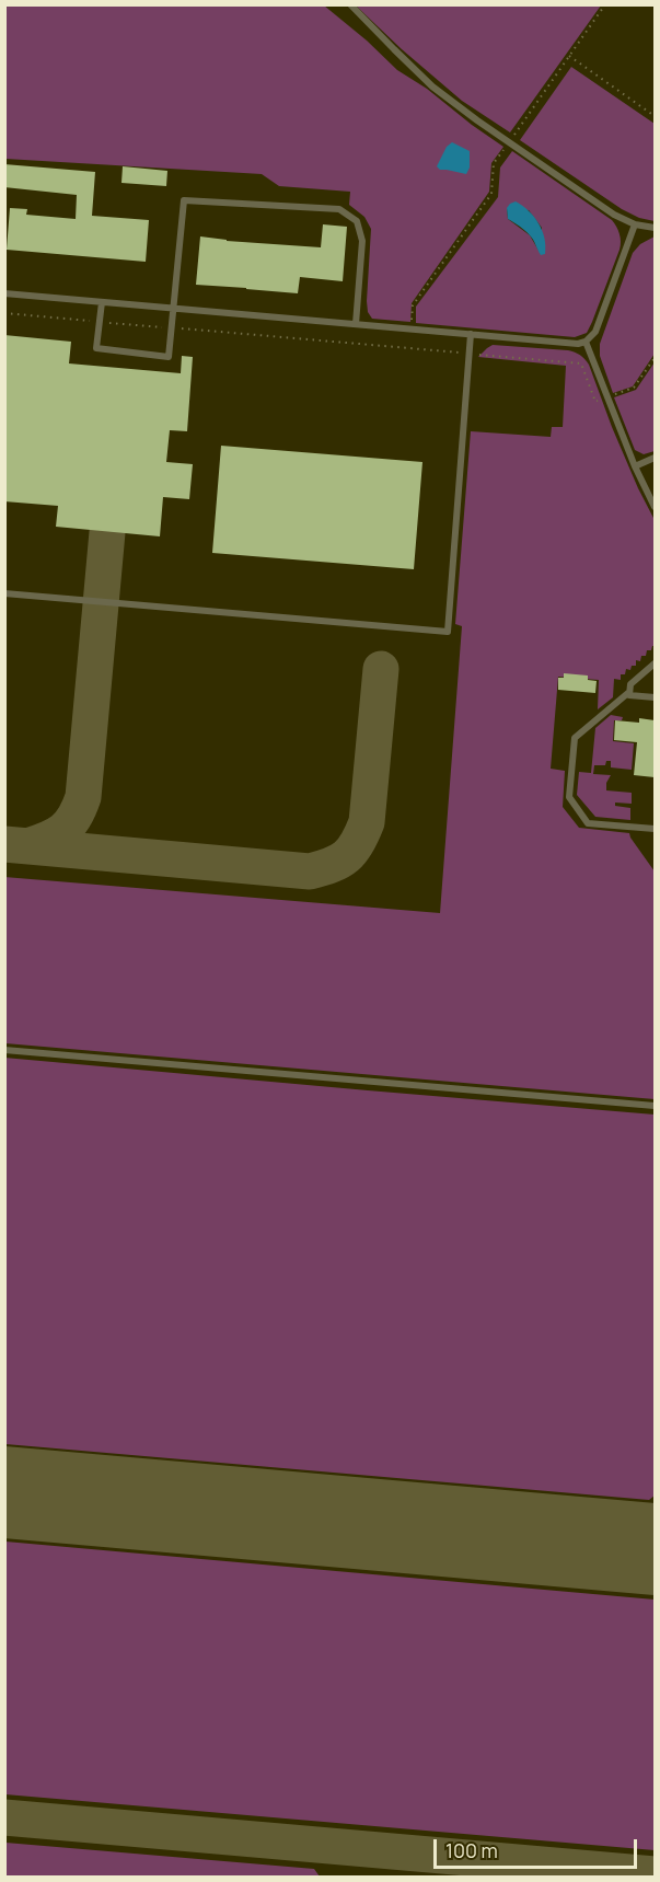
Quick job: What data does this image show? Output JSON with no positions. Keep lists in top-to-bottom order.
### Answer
{
  "scale_bar": "100 m"
}
